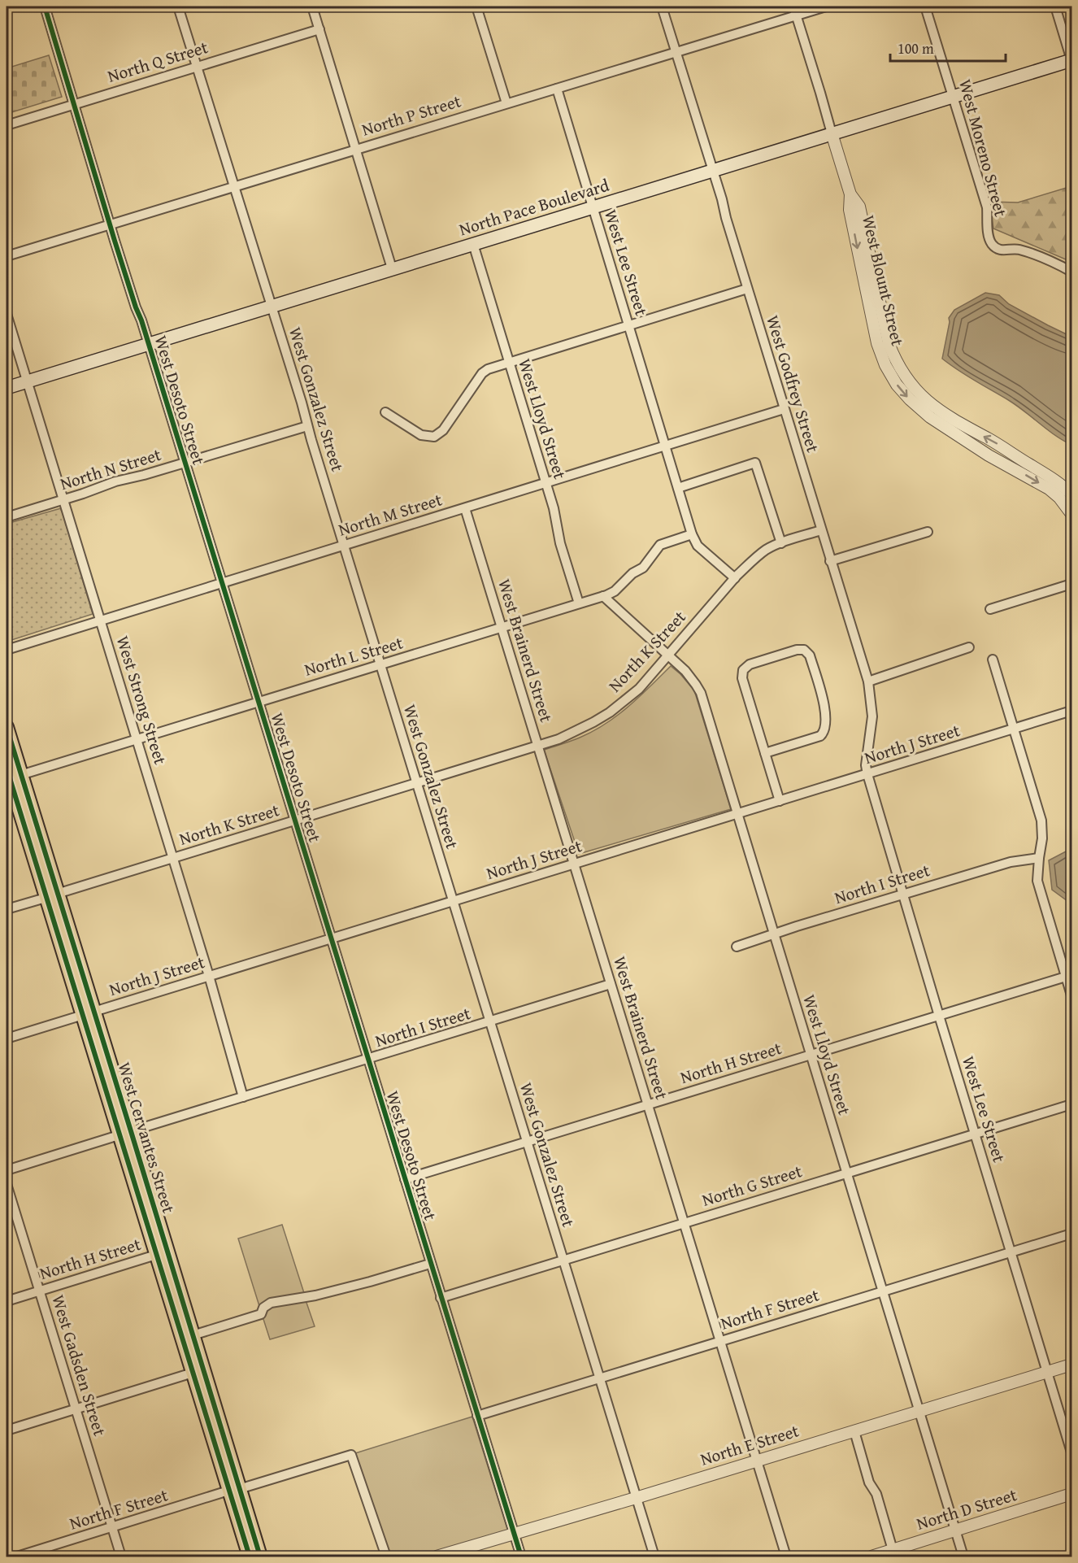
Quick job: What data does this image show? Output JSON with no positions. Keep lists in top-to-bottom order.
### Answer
{
  "streets": {
    "main road": ["North Pace Boulevard", "West Cervantes Street"],
    "street": [
      "North Q Street",
      "North P Street",
      "West Moreno Street",
      "West Lee Street",
      "West Blount Street",
      "West Godfrey Street",
      "West Gonzalez Street",
      "West Desoto Street",
      "West Lloyd Street",
      "North N Street",
      "North M Street",
      "West Brainerd Street",
      "North K Street",
      "North L Street",
      "West Strong Street",
      "North J Street",
      "North I Street",
      "North H Street",
      "North G Street",
      "North F Street",
      "West Gadsden Street",
      "North E Street",
      "North D Street"
    ]
  },
  "crossings": [
    ["North Q Street", "West Gonzalez Street"],
    ["North Q Street", "West Desoto Street"],
    ["North P Street", "West Lee Street"],
    ["North P Street", "West Blount Street"],
    ["North P Street", "West Godfrey Street"],
    ["North P Street", "West Gonzalez Street"],
    ["North P Street", "West Desoto Street"],
    ["West Moreno Street", "North Pace Boulevard"],
    ["North Pace Boulevard", "West Lee Street"],
    ["North Pace Boulevard", "West Blount Street"],
    ["North Pace Boulevard", "West Godfrey Street"],
    ["North Pace Boulevard", "West Gonzalez Street"],
    ["North Pace Boulevard", "West Desoto Street"],
    ["North Pace Boulevard", "West Lloyd Street"],
    ["North Pace Boulevard", "West Strong Street"],
    ["West Lee Street", "West Godfrey Street"],
    ["West Lee Street", "North M Street"],
    ["West Lee Street", "North L Street"],
    ["West Lee Street", "North J Street"],
    ["West Lee Street", "North I Street"],
    ["West Lee Street", "North H Street"],
    ["West Lee Street", "North G Street"],
    ["West Lee Street", "North F Street"],
    ["West Lee Street", "North E Street"],
    ["West Godfrey Street", "North M Street"],
    ["West Godfrey Street", "North K Street"],
    ["West Godfrey Street", "North J Street"],
    ["West Gonzalez Street", "North N Street"],
    ["West Gonzalez Street", "North M Street"],
    ["West Gonzalez Street", "North K Street"],
    ["West Gonzalez Street", "North L Street"],
    ["West Gonzalez Street", "North J Street"],
    ["West Gonzalez Street", "North I Street"],
    ["West Gonzalez Street", "North H Street"],
    ["West Gonzalez Street", "North G Street"],
    ["West Gonzalez Street", "North F Street"],
    ["West Gonzalez Street", "North E Street"],
    ["West Desoto Street", "North N Street"],
    ["West Desoto Street", "North M Street"],
    ["West Desoto Street", "North K Street"],
    ["West Desoto Street", "North L Street"],
    ["West Desoto Street", "North J Street"],
    ["West Desoto Street", "North I Street"],
    ["West Desoto Street", "North H Street"],
    ["West Desoto Street", "North G Street"],
    ["West Desoto Street", "North F Street"],
    ["West Desoto Street", "North E Street"],
    ["West Lloyd Street", "North M Street"],
    ["West Lloyd Street", "North K Street"],
    ["West Lloyd Street", "North L Street"],
    ["West Lloyd Street", "North J Street"],
    ["West Lloyd Street", "North I Street"],
    ["West Lloyd Street", "North H Street"],
    ["West Lloyd Street", "North G Street"],
    ["West Lloyd Street", "North F Street"],
    ["West Lloyd Street", "North E Street"],
    ["West Lloyd Street", "North D Street"],
    ["North N Street", "West Strong Street"],
    ["North M Street", "West Brainerd Street"],
    ["North M Street", "West Strong Street"],
    ["West Brainerd Street", "North K Street"],
    ["West Brainerd Street", "North L Street"],
    ["West Brainerd Street", "North J Street"],
    ["West Brainerd Street", "North I Street"],
    ["West Brainerd Street", "North H Street"],
    ["West Brainerd Street", "North G Street"],
    ["West Brainerd Street", "North F Street"],
    ["West Brainerd Street", "North E Street"],
    ["North K Street", "West Strong Street"],
    ["North K Street", "West Cervantes Street"],
    ["North L Street", "West Strong Street"],
    ["North L Street", "West Cervantes Street"],
    ["West Strong Street", "North J Street"],
    ["West Strong Street", "North I Street"],
    ["North J Street", "West Cervantes Street"],
    ["North I Street", "West Cervantes Street"],
    ["North H Street", "West Cervantes Street"],
    ["North H Street", "West Gadsden Street"],
    ["West Cervantes Street", "North F Street"],
    ["North F Street", "West Gadsden Street"]
  ],
  "scale_bar": "100 m"
}
